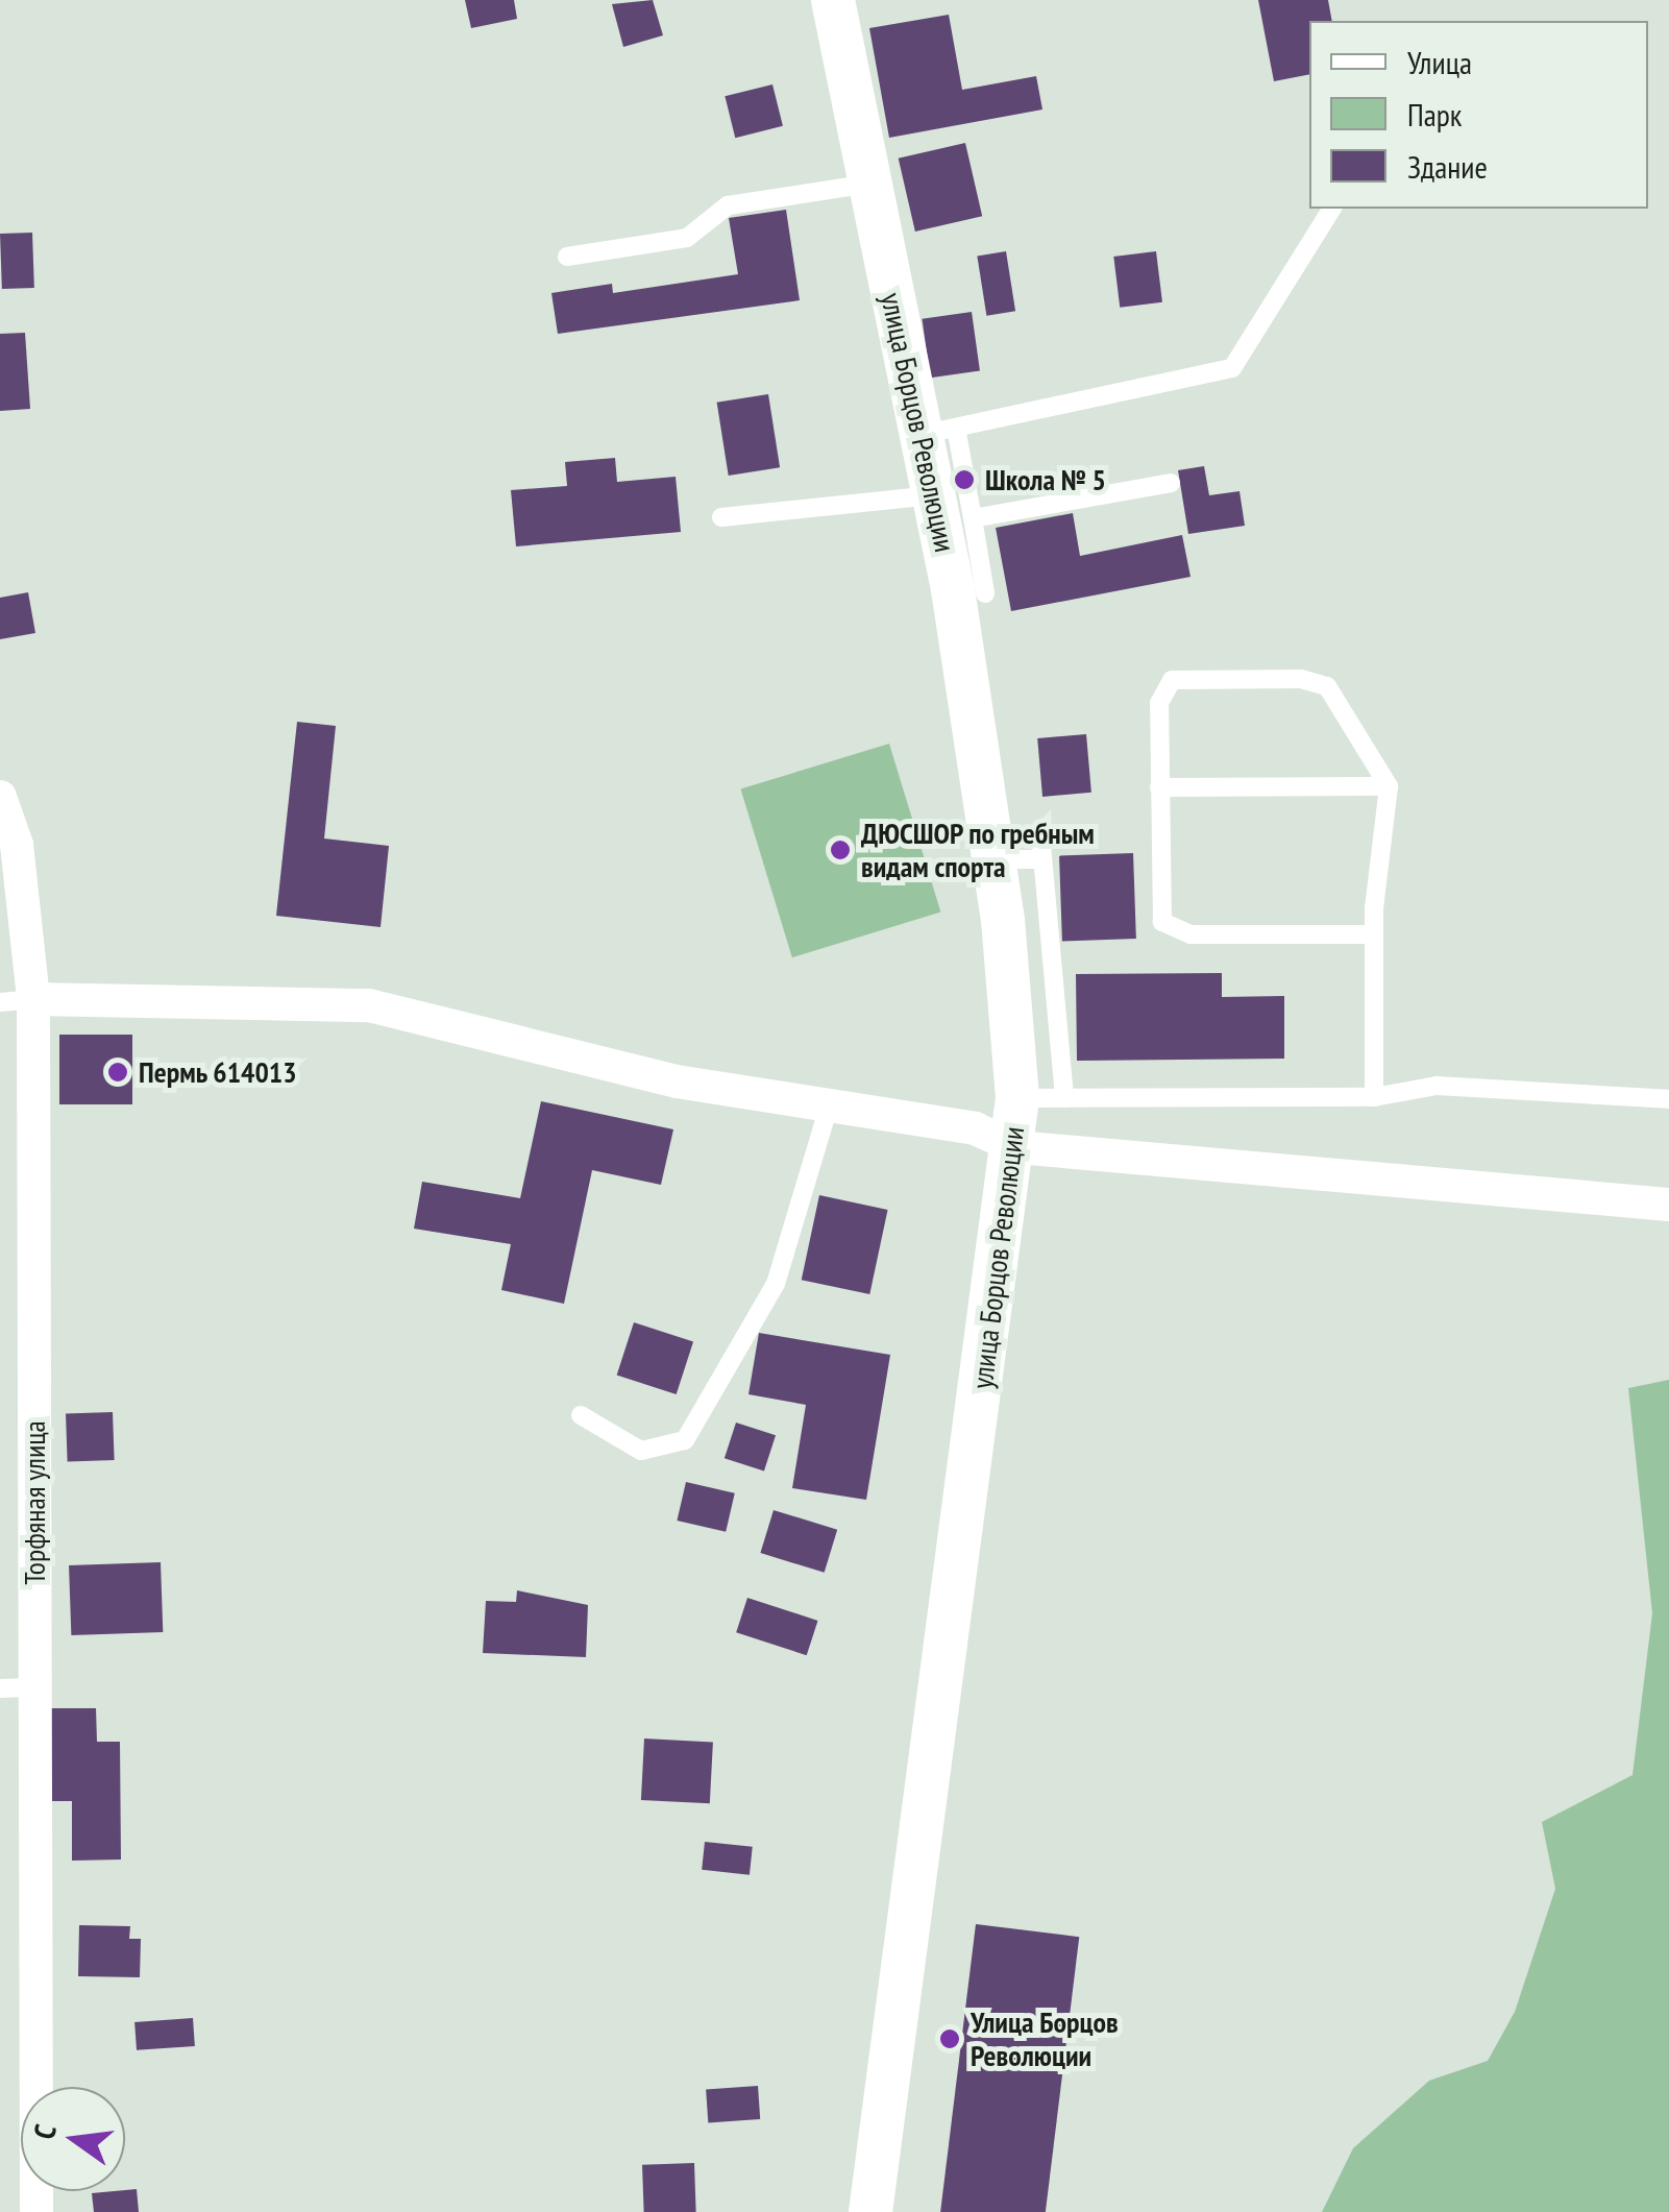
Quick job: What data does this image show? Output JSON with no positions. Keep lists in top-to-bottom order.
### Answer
{
  "streets": {
    "street": ["улица Борцов Революции", "Торфяная улица"]
  },
  "places": [
    "Школа № 5",
    "ДЮСШОР по гребным видам спорта",
    "Пермь 614013",
    "Улица Борцов Революции"
  ],
  "legend": ["Улица", "Парк", "Здание"],
  "north": "left"
}
